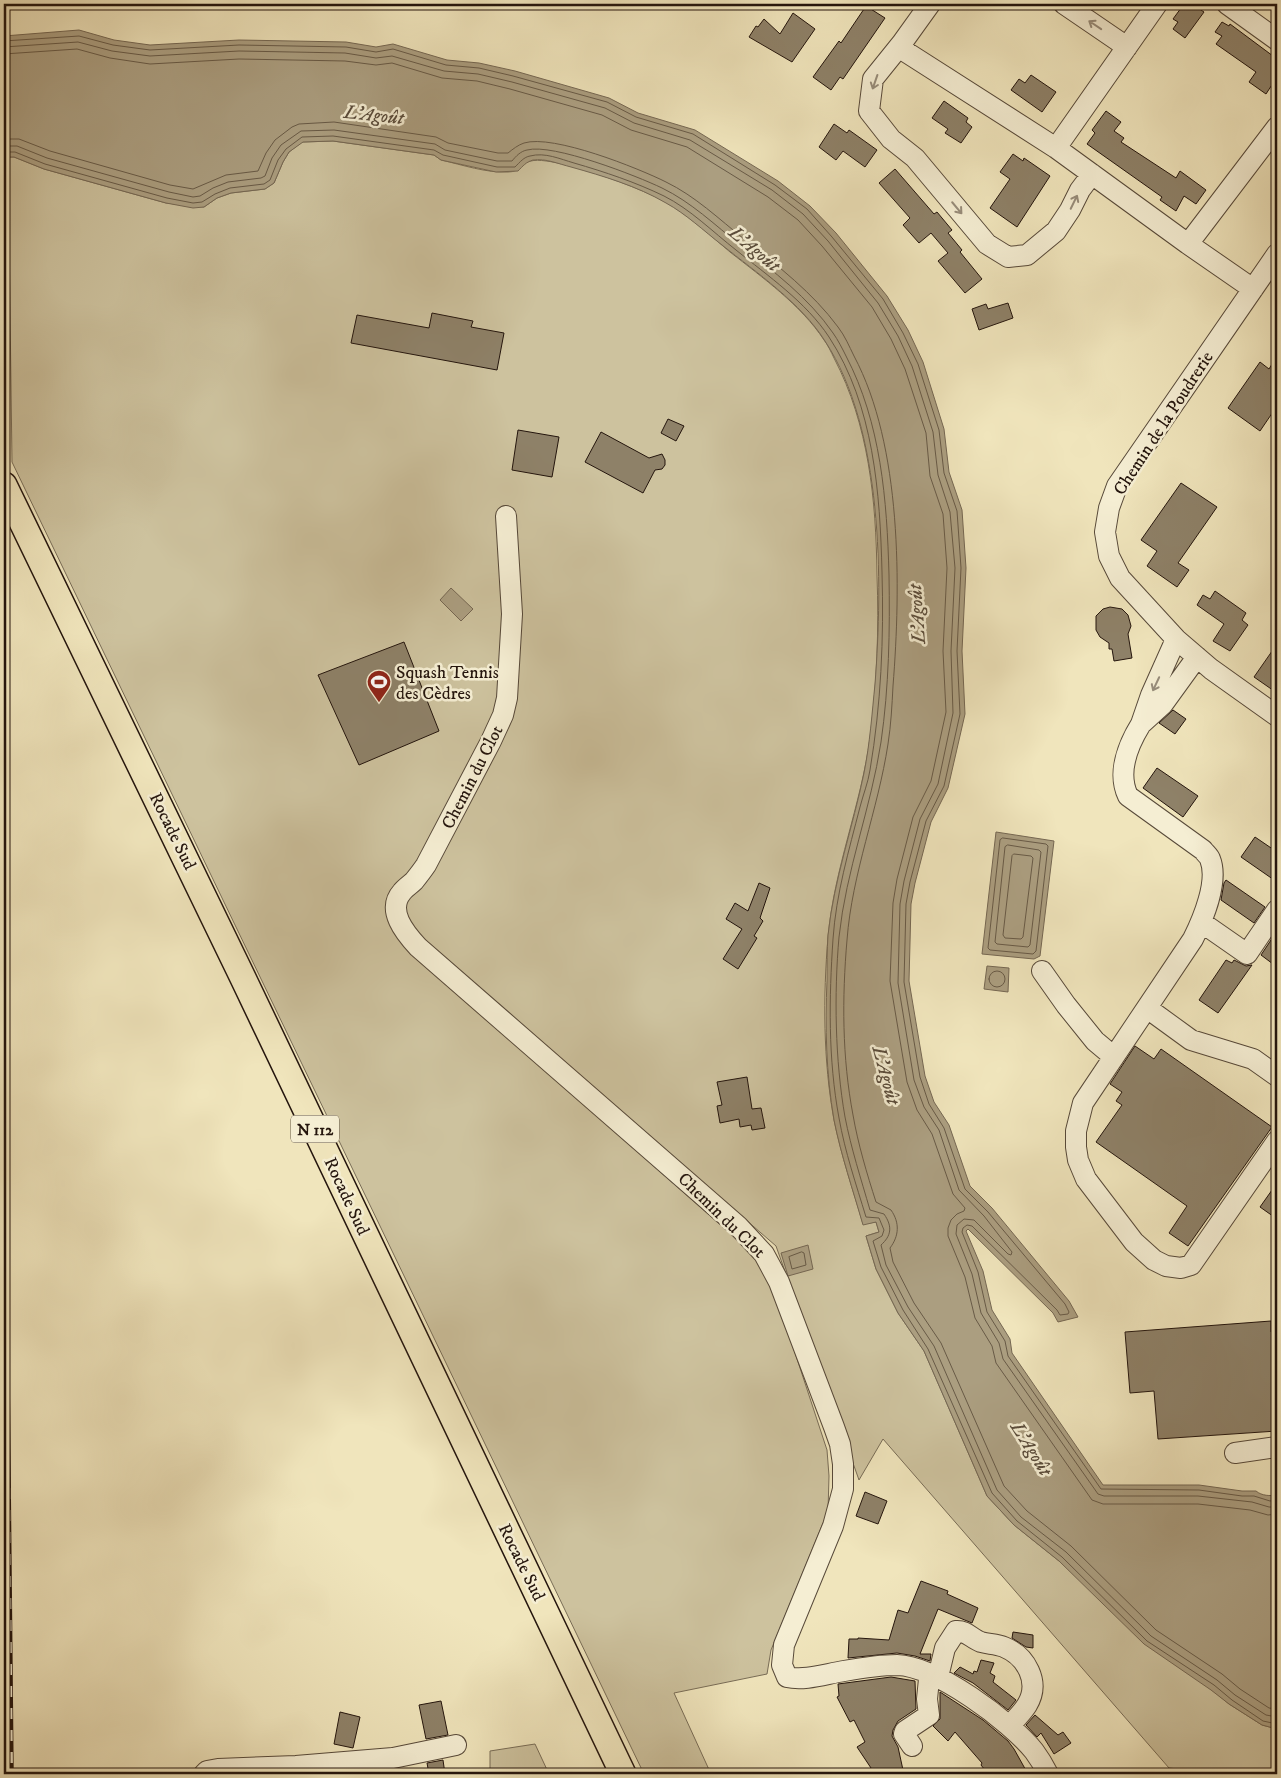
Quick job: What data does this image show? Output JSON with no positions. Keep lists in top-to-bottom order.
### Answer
{
  "streets": {
    "main road": ["Rocade Sud", "N 112"],
    "street": ["Chemin de la Poudrerie", "Chemin du Clot"]
  },
  "water": ["L'Agoût"],
  "places": {
    "sports": ["Squash Tennis des Cèdres"]
  }
}
